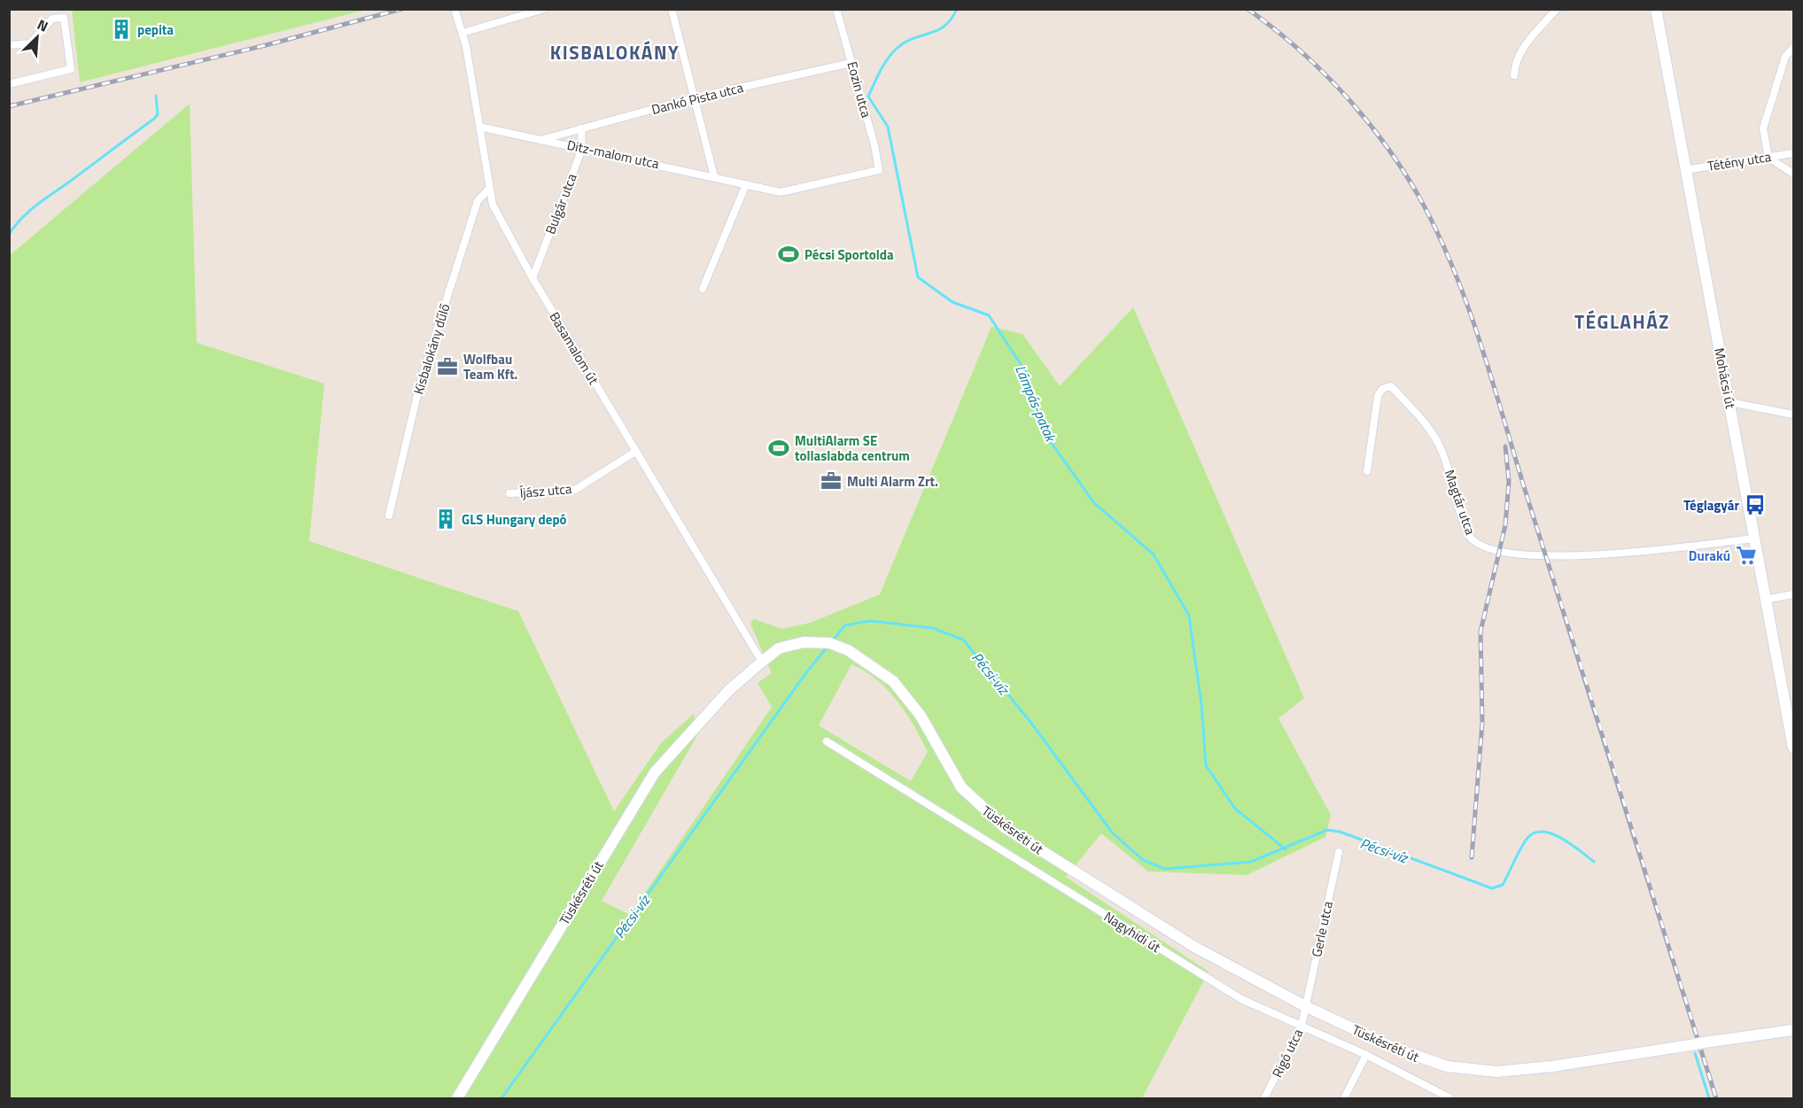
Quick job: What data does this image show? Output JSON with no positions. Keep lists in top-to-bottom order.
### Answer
{
  "streets": {
    "street": [
      "Eozin utca",
      "Dankó Pista utca",
      "Ditz-malom utca",
      "Tétény utca",
      "Bulgár utca",
      "Basamalom út",
      "Kisbalokány dűlő",
      "Mohácsi út",
      "Íjász utca",
      "Magtár utca",
      "Tüskésréti út",
      "Gerle utca",
      "Nagyhidi út",
      "Rigó utca"
    ]
  },
  "crossings": [
    ["Eozin utca", "Dankó Pista utca"],
    ["Eozin utca", "Ditz-malom utca"],
    ["Dankó Pista utca", "Ditz-malom utca"],
    ["Dankó Pista utca", "Bulgár utca"],
    ["Ditz-malom utca", "Bulgár utca"],
    ["Ditz-malom utca", "Basamalom út"],
    ["Tétény utca", "Mohácsi út"],
    ["Bulgár utca", "Basamalom út"],
    ["Basamalom út", "Kisbalokány dűlő"],
    ["Basamalom út", "Íjász utca"],
    ["Basamalom út", "Tüskésréti út"],
    ["Mohácsi út", "Magtár utca"],
    ["Tüskésréti út", "Gerle utca"],
    ["Tüskésréti út", "Rigó utca"],
    ["Gerle utca", "Rigó utca"],
    ["Nagyhidi út", "Rigó utca"]
  ],
  "districts": ["KISBALOKÁNY", "TÉGLAHÁZ"],
  "water": ["Lámpás-patak", "Pécsi-víz"],
  "places": {
    "building": ["pepita", "GLS Hungary depó"],
    "sports": ["Pécsi Sportolda", "MultiAlarm SE tollaslabda centrum"],
    "office": ["Wolfbau Team Kft.", "Multi Alarm Zrt."],
    "bus stop": ["Téglagyár"],
    "supermarket": ["Durakú"]
  },
  "north": "top right"
}
